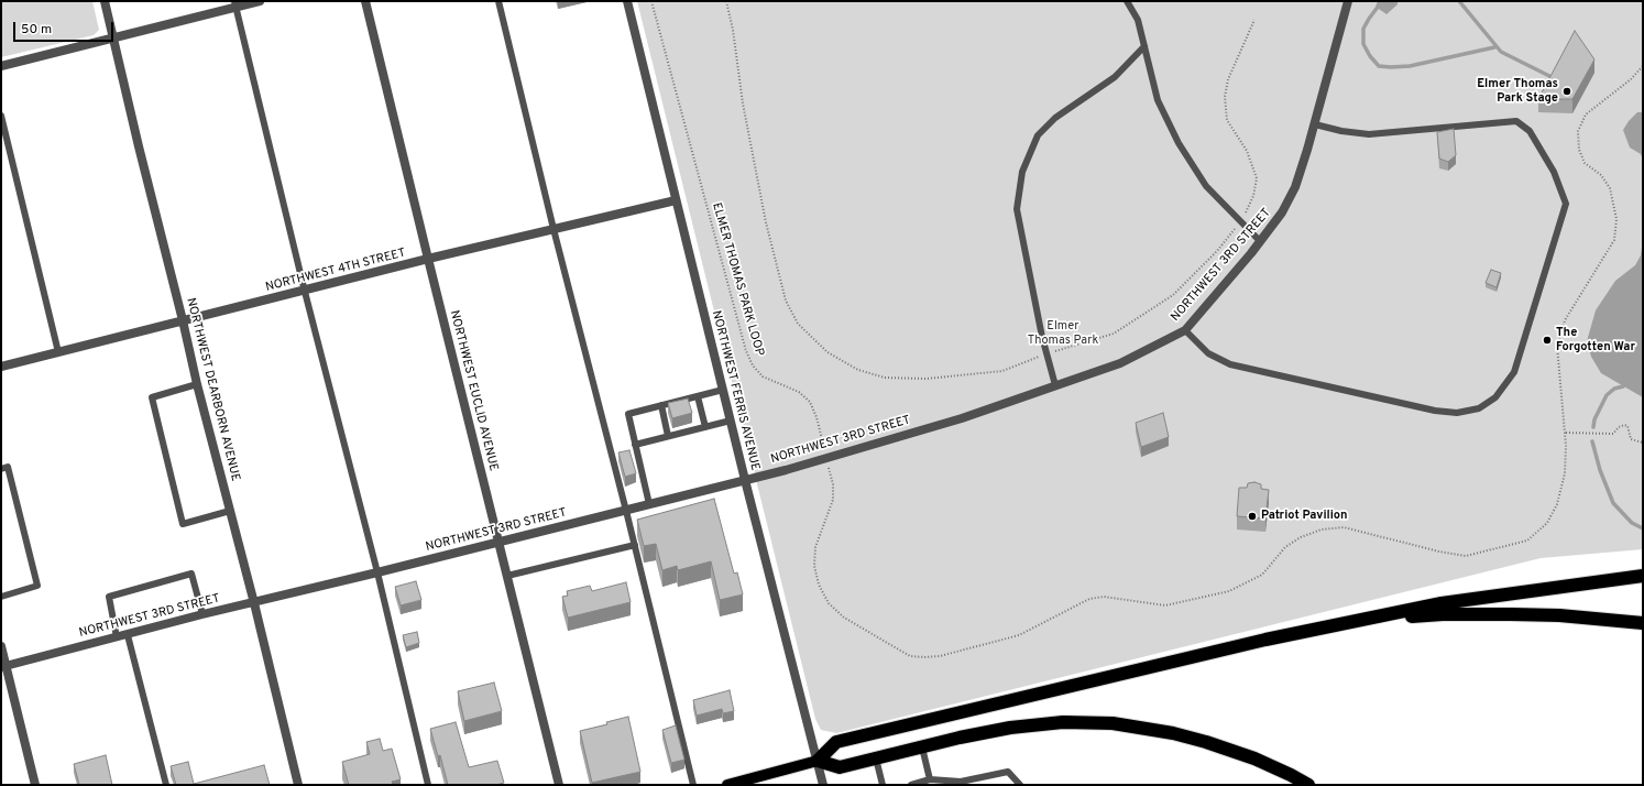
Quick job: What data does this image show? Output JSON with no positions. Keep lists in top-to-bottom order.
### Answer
{
  "streets": {
    "street": [
      "NORTHWEST 3RD STREET",
      "NORTHWEST 4TH STREET",
      "NORTHWEST DEARBORN AVENUE",
      "NORTHWEST EUCLID AVENUE",
      "NORTHWEST FERRIS AVENUE"
    ],
    "path": ["ELMER THOMAS PARK LOOP"]
  },
  "crossings": [
    ["NORTHWEST 3RD STREET", "ELMER THOMAS PARK LOOP"],
    ["NORTHWEST 3RD STREET", "NORTHWEST DEARBORN AVENUE"],
    ["NORTHWEST 3RD STREET", "NORTHWEST EUCLID AVENUE"],
    ["NORTHWEST 3RD STREET", "NORTHWEST FERRIS AVENUE"],
    ["NORTHWEST 4TH STREET", "NORTHWEST DEARBORN AVENUE"],
    ["NORTHWEST 4TH STREET", "NORTHWEST EUCLID AVENUE"],
    ["NORTHWEST 4TH STREET", "NORTHWEST FERRIS AVENUE"]
  ],
  "parks": ["Elmer Thomas Park"],
  "places": ["Elmer Thomas Park Stage", "The Forgotten War", "Patriot Pavilion"],
  "scale_bar": "50 m"
}
